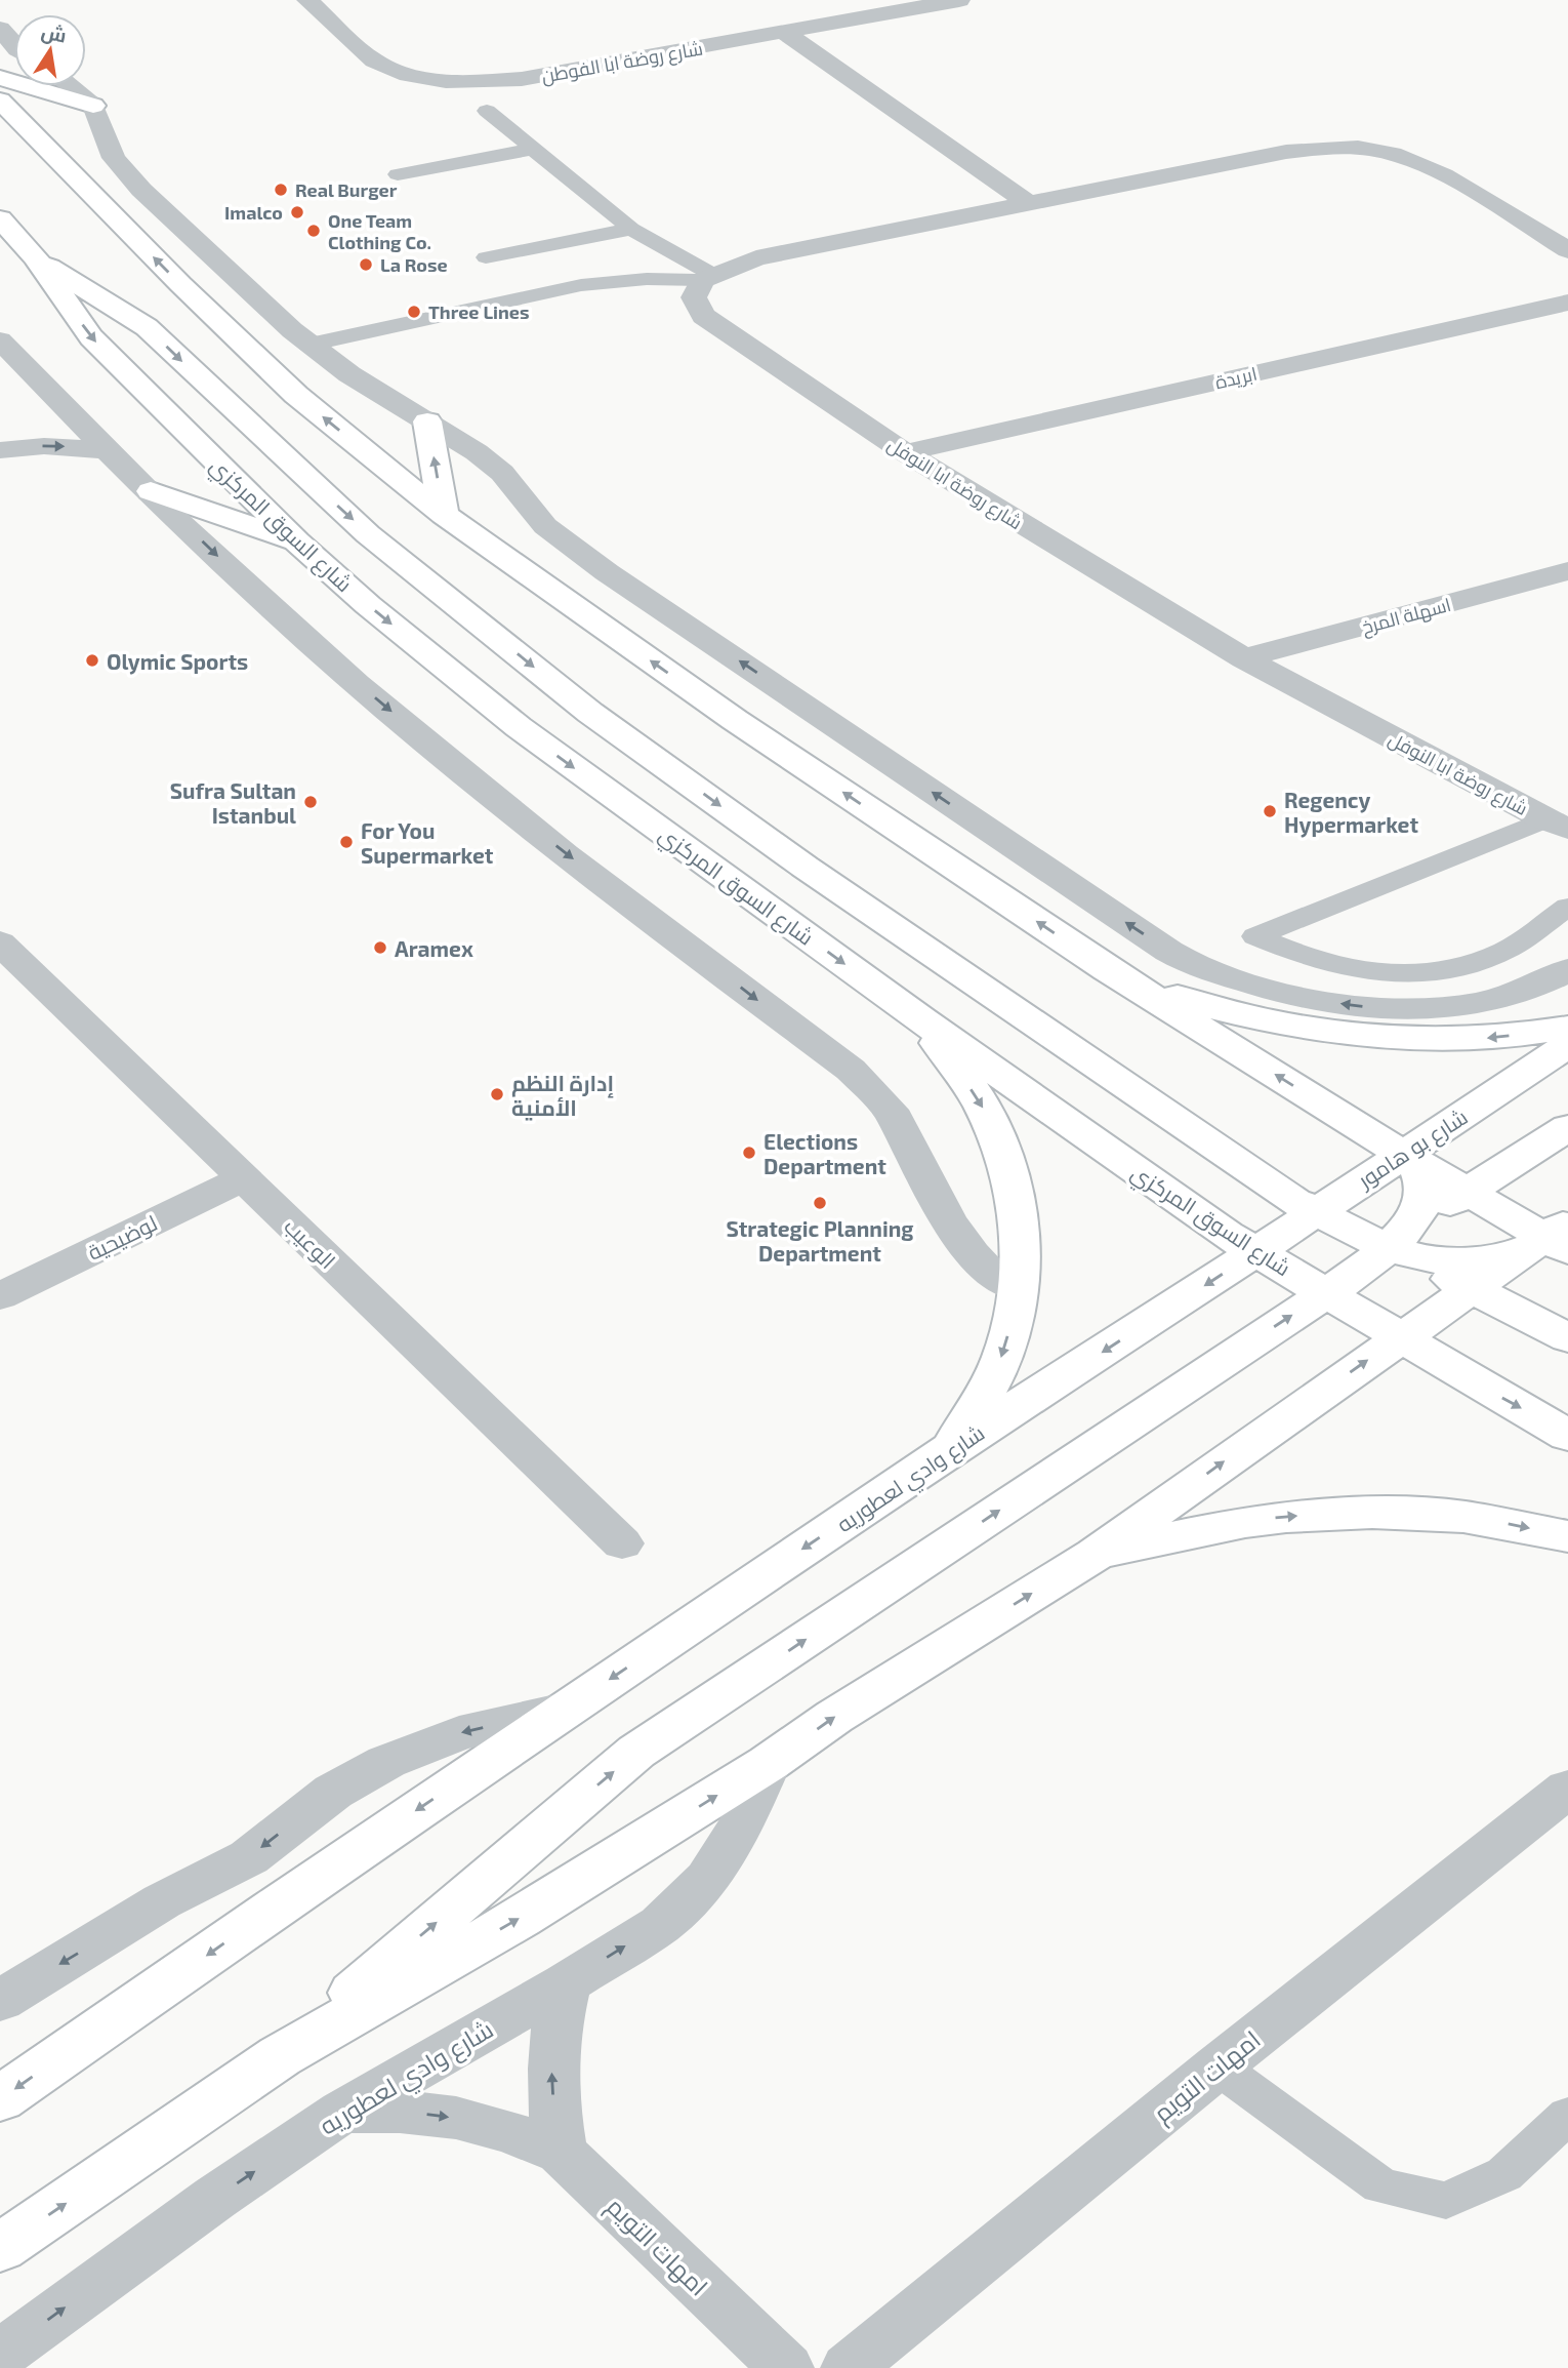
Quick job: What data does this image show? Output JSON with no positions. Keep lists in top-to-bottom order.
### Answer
{
  "streets": {
    "main road": ["شارع السوق المركزي", "شارع بو هامور", "شارع وادي لعطوريه"],
    "street": [
      "شارع روضة ابا الفوطن",
      "ابريدة",
      "شارع روضة ابا النوفل",
      "اسهلة المرخ",
      "لوضيحية",
      "الوعيب",
      "امهات التويم"
    ]
  },
  "crossings": [
    ["ابريدة", "شارع روضة ابا النوفل"],
    ["شارع روضة ابا النوفل", "اسهلة المرخ"],
    ["شارع السوق المركزي", "شارع بو هامور"],
    ["شارع السوق المركزي", "شارع وادي لعطوريه"],
    ["شارع بو هامور", "شارع وادي لعطوريه"],
    ["لوضيحية", "الوعيب"],
    ["شارع وادي لعطوريه", "امهات التويم"]
  ],
  "places": [
    "Real Burger",
    "Imalco",
    "One Team Clothing Co.",
    "La Rose",
    "Three Lines",
    "Olymic Sports",
    "Sufra Sultan Istanbul",
    "Regency Hypermarket",
    "For You Supermarket",
    "Aramex",
    "إدارة النظم الأمنية",
    "Elections Department",
    "Strategic Planning Department"
  ],
  "north": "top"
}
